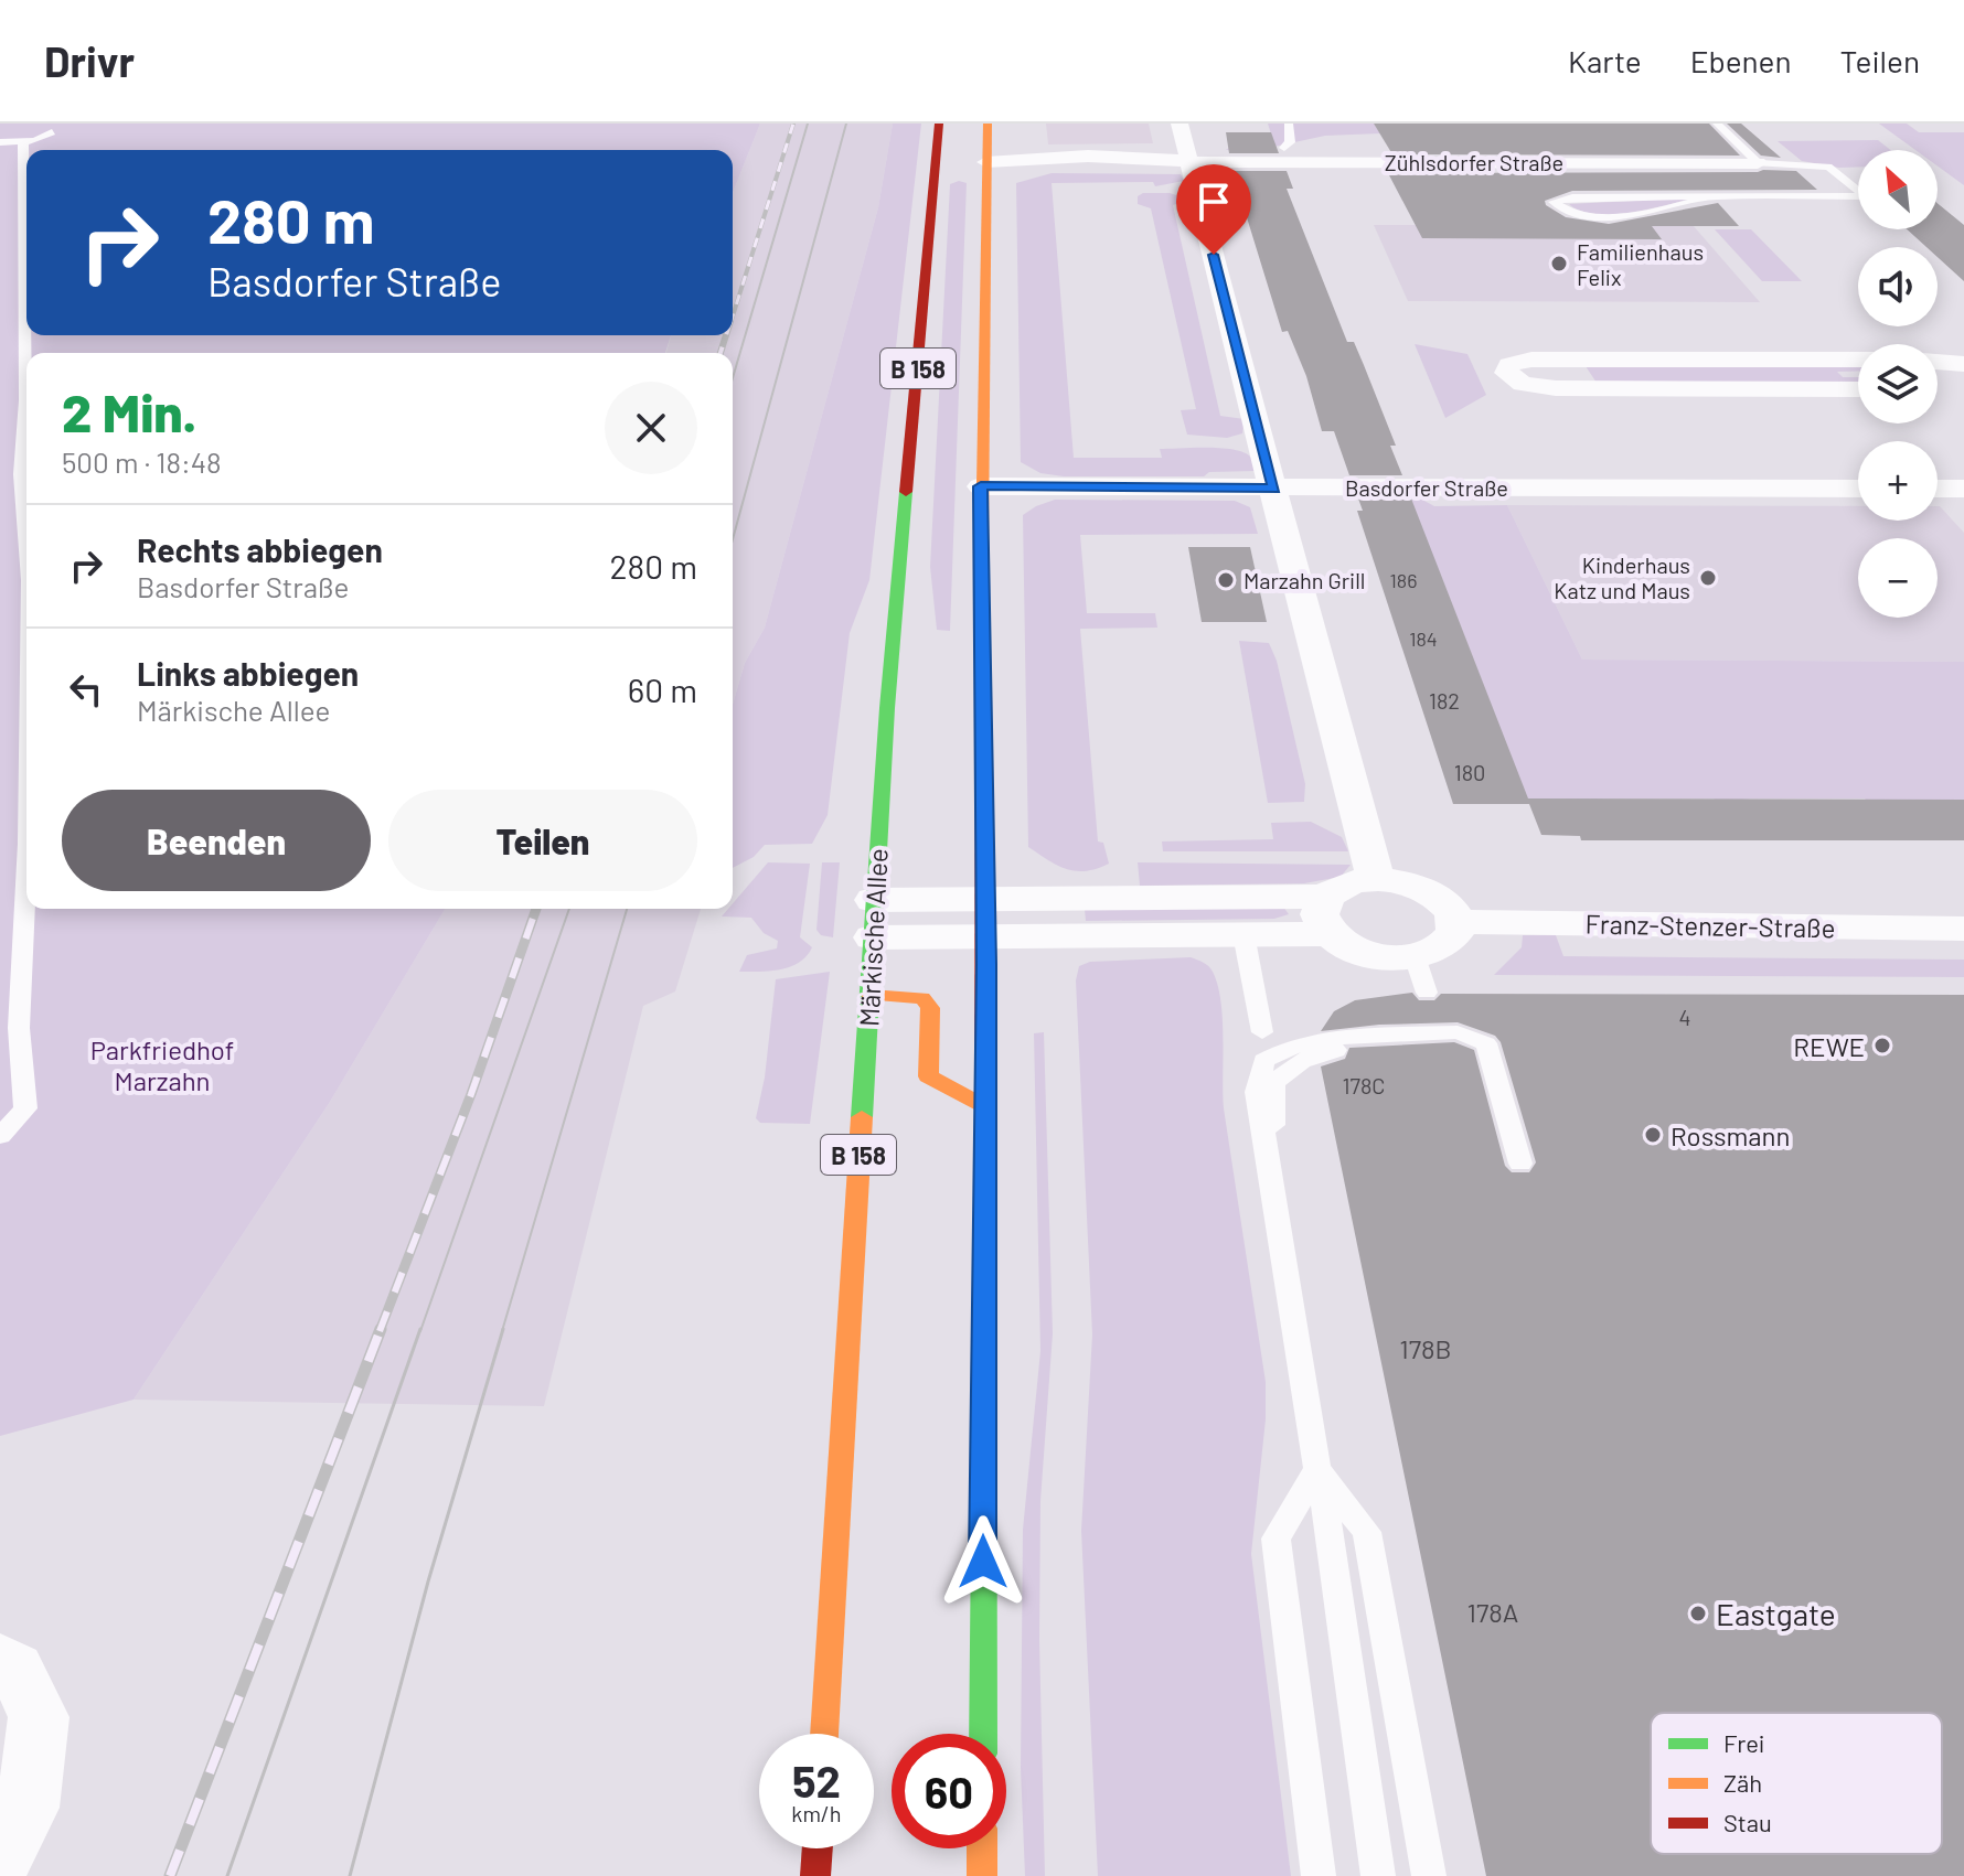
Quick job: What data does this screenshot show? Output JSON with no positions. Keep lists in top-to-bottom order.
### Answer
{
  "streets": {
    "main road": ["B 158", "Märkische Allee"],
    "street": ["Zühlsdorfer Straße", "Basdorfer Straße", "Franz-Stenzer-Straße"]
  },
  "crossings": [
    ["Zühlsdorfer Straße", "Märkische Allee"],
    ["Basdorfer Straße", "Märkische Allee"]
  ],
  "parks": ["Parkfriedhof Marzahn"],
  "places": [
    "Familienhaus Felix",
    "Kinderhaus Katz und Maus",
    "Marzahn Grill",
    "REWE",
    "Rossmann",
    "Eastgate"
  ],
  "house_numbers": [
    "186",
    "184",
    "182",
    "180",
    "4",
    "178C",
    "178B",
    "178A"
  ],
  "legend": ["Frei", "Zäh", "Stau"],
  "north": "top left",
  "page": {
    "header": "Drivr",
    "nav": ["Karte", "Ebenen", "Teilen"],
    "map_buttons": ["+", "−"],
    "turn": ["280 m", "Basdorfer Straße"],
    "heading": ["2 Min.", "500 m · 18:48"],
    "list": [
      {
        "name": "Rechts abbiegen",
        "note": "Basdorfer Straße",
        "value": "280 m"
      },
      {
        "name": "Links abbiegen",
        "note": "Märkische Allee",
        "value": "60 m"
      }
    ],
    "buttons": ["Beenden", "Teilen"],
    "speed": "52 km/h",
    "limit": "60"
  }
}
